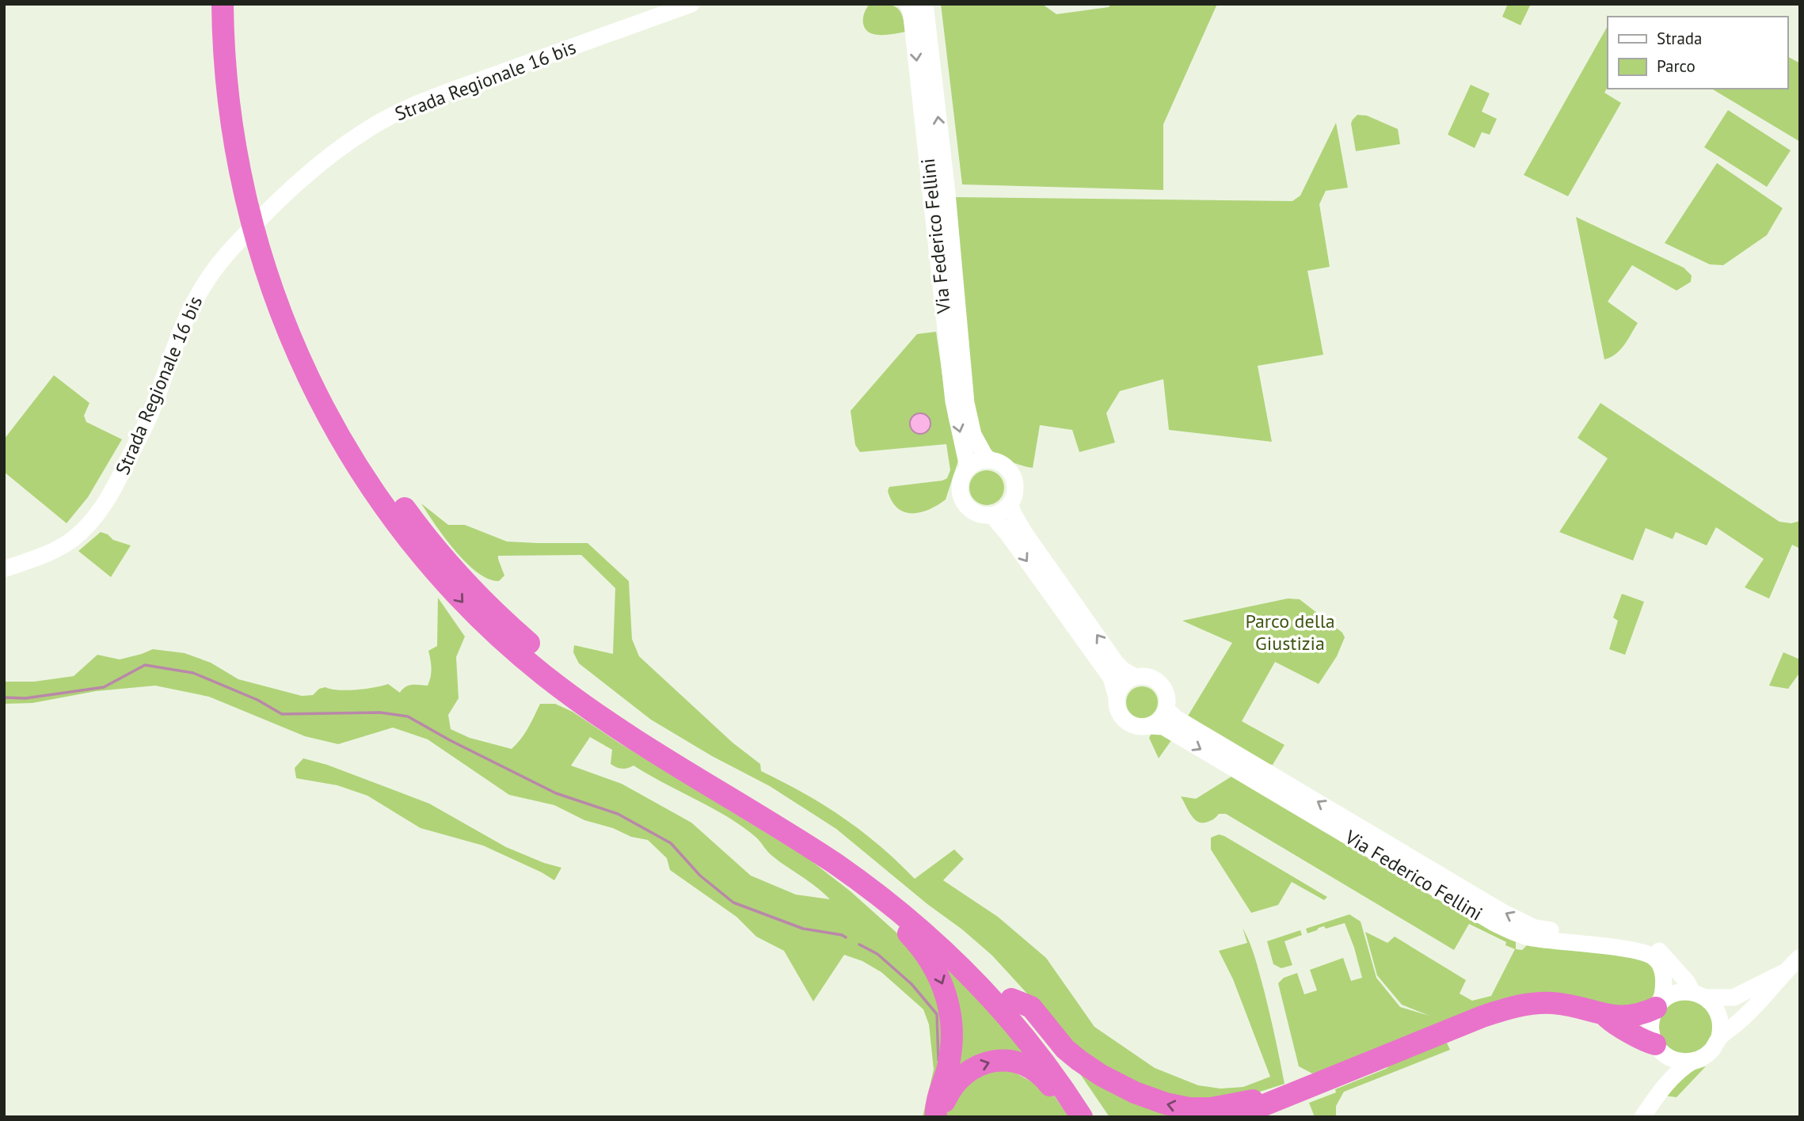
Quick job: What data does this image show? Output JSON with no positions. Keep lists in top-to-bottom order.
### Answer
{
  "streets": {
    "street": ["Strada Regionale 16 bis", "Via Federico Fellini"]
  },
  "parks": ["Parco della Giustizia"],
  "legend": ["Strada", "Parco"]
}
